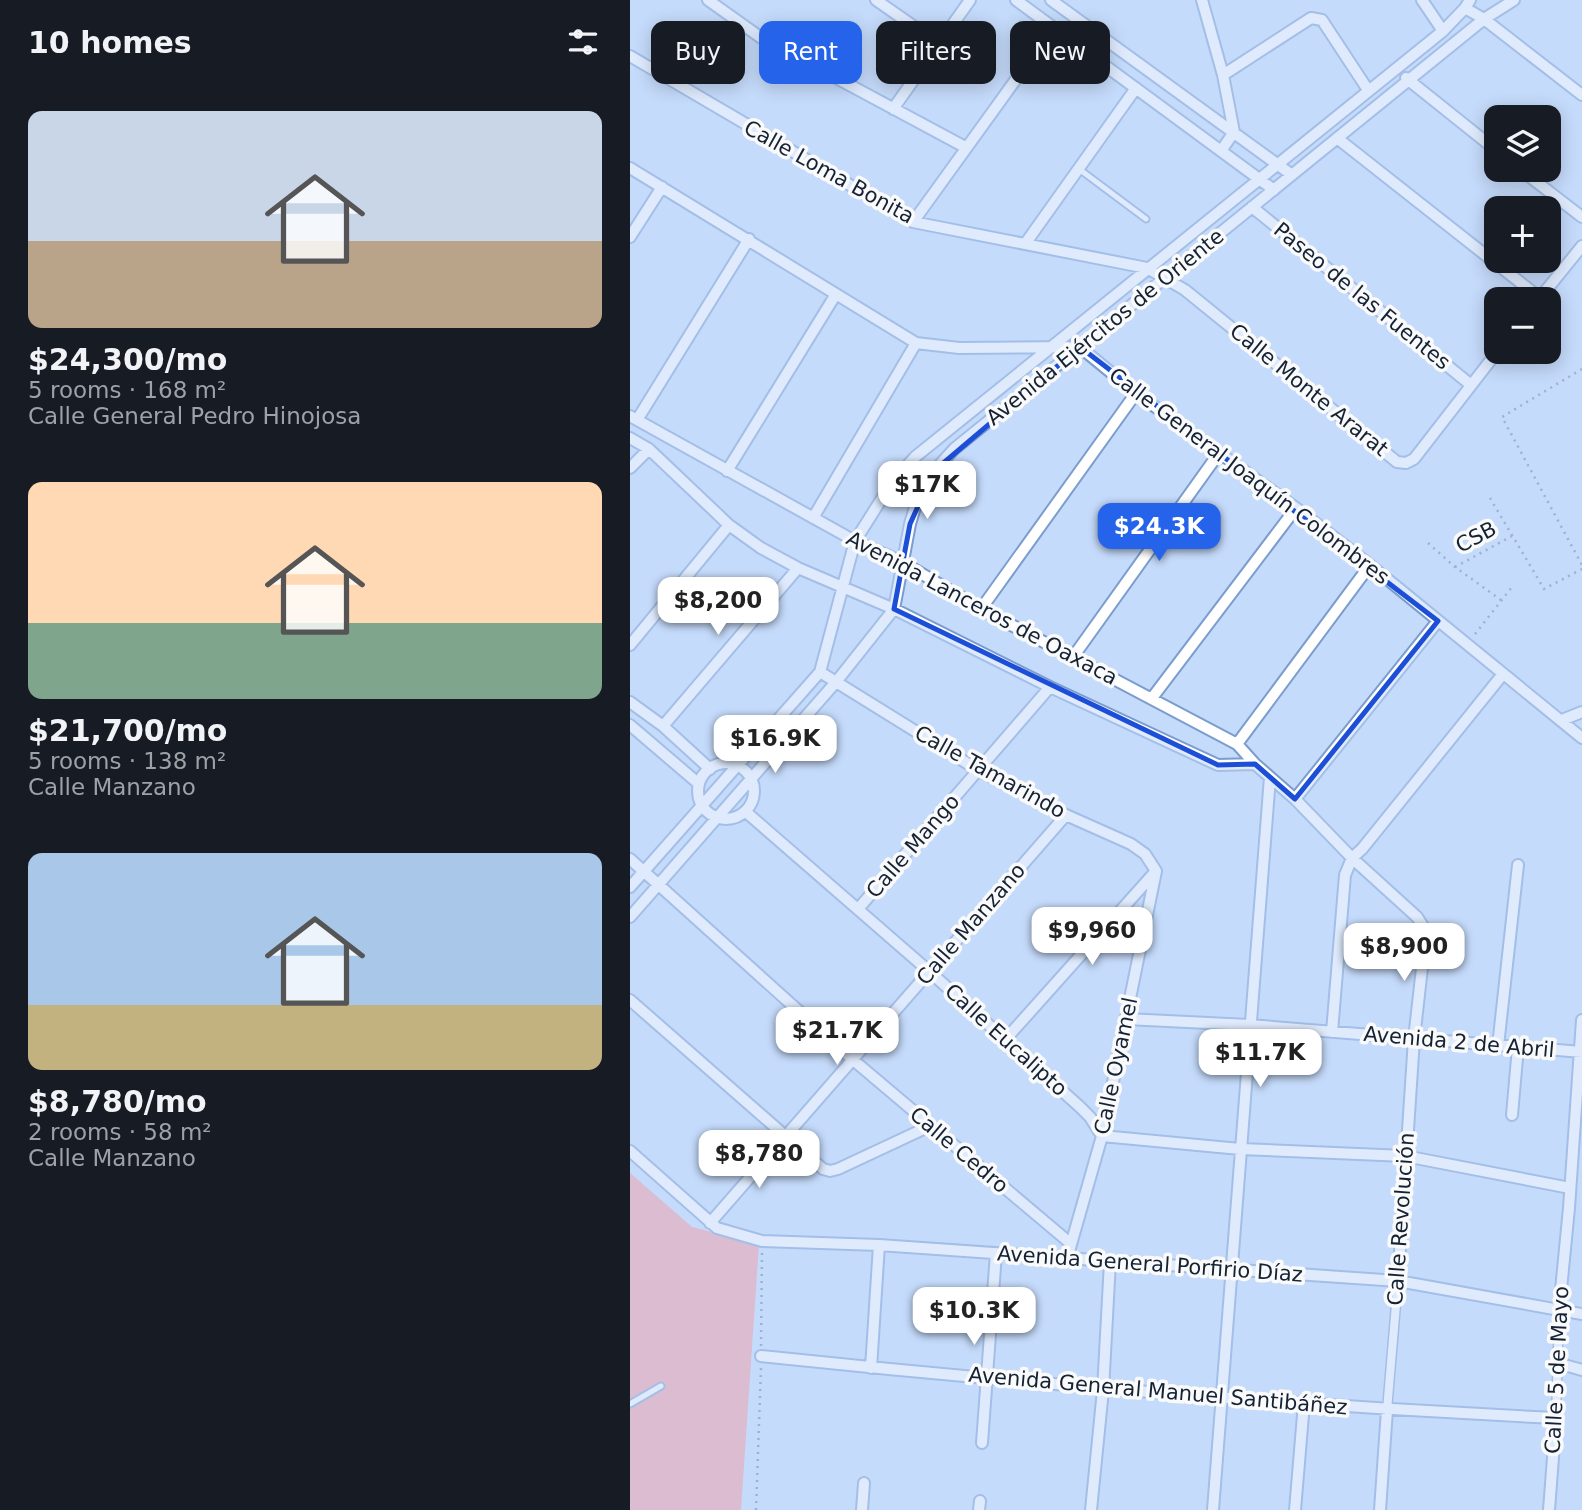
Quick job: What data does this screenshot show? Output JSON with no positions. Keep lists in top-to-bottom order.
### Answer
{
  "streets": {
    "street": [
      "Calle Loma Bonita",
      "Paseo de las Fuentes",
      "Avenida Ejércitos de Oriente",
      "Calle Monte Ararat",
      "Calle General Joaquín Colombres",
      "Avenida Lanceros de Oaxaca",
      "Calle Tamarindo",
      "Calle Mango",
      "Calle Manzano",
      "Calle Eucalipto",
      "Avenida 2 de Abril",
      "Calle Oyamel",
      "Calle Cedro",
      "Calle Revolución",
      "Avenida General Porfirio Díaz",
      "Calle 5 de Mayo",
      "Avenida General Manuel Santibáñez"
    ],
    "path": ["CSB"]
  },
  "crossings": [
    ["Calle Loma Bonita", "Avenida Ejércitos de Oriente"],
    ["Calle Loma Bonita", "Calle Monte Ararat"],
    ["Paseo de las Fuentes", "Avenida Ejércitos de Oriente"],
    ["Paseo de las Fuentes", "Calle Monte Ararat"],
    ["Avenida Ejércitos de Oriente", "Calle Monte Ararat"],
    ["Avenida Ejércitos de Oriente", "Calle General Joaquín Colombres"],
    ["Avenida Ejércitos de Oriente", "Avenida Lanceros de Oaxaca"],
    ["Avenida Ejércitos de Oriente", "Calle Tamarindo"],
    ["Avenida Ejércitos de Oriente", "Calle Cedro"],
    ["Avenida Lanceros de Oaxaca", "Calle Mango"],
    ["Avenida Lanceros de Oaxaca", "Calle Revolución"],
    ["Calle Tamarindo", "Calle Mango"],
    ["Calle Tamarindo", "Calle Manzano"],
    ["Calle Tamarindo", "Calle Oyamel"],
    ["Calle Mango", "Calle Eucalipto"],
    ["Calle Manzano", "Calle Eucalipto"],
    ["Calle Manzano", "Calle Cedro"],
    ["Calle Manzano", "Avenida General Porfirio Díaz"],
    ["Calle Eucalipto", "Calle Oyamel"],
    ["Avenida 2 de Abril", "Calle Oyamel"],
    ["Avenida 2 de Abril", "Calle Revolución"],
    ["Avenida 2 de Abril", "Calle 5 de Mayo"],
    ["Calle Oyamel", "Calle Cedro"],
    ["Calle Oyamel", "Avenida General Porfirio Díaz"],
    ["Calle Revolución", "Avenida General Porfirio Díaz"],
    ["Calle Revolución", "Avenida General Manuel Santibáñez"],
    ["Avenida General Porfirio Díaz", "Calle 5 de Mayo"],
    ["Calle 5 de Mayo", "Avenida General Manuel Santibáñez"]
  ],
  "page": {
    "heading": "10 homes",
    "chip": [
      "Buy",
      "Rent",
      "Filters",
      "New"
    ],
    "list": [
      {
        "name": "$24,300/mo",
        "note": "5 rooms · 168 m² · Calle General Pedro Hinojosa"
      },
      {
        "name": "$21,700/mo",
        "note": "5 rooms · 138 m² · Calle Manzano"
      },
      {
        "name": "$8,780/mo",
        "note": "2 rooms · 58 m² · Calle Manzano"
      }
    ],
    "map_buttons": ["+", "−"],
    "price": [
      "$17K",
      "$24.3K",
      "$8,200",
      "$16.9K",
      "$9,960",
      "$8,900",
      "$21.7K",
      "$11.7K",
      "$8,780",
      "$10.3K"
    ]
  }
}
